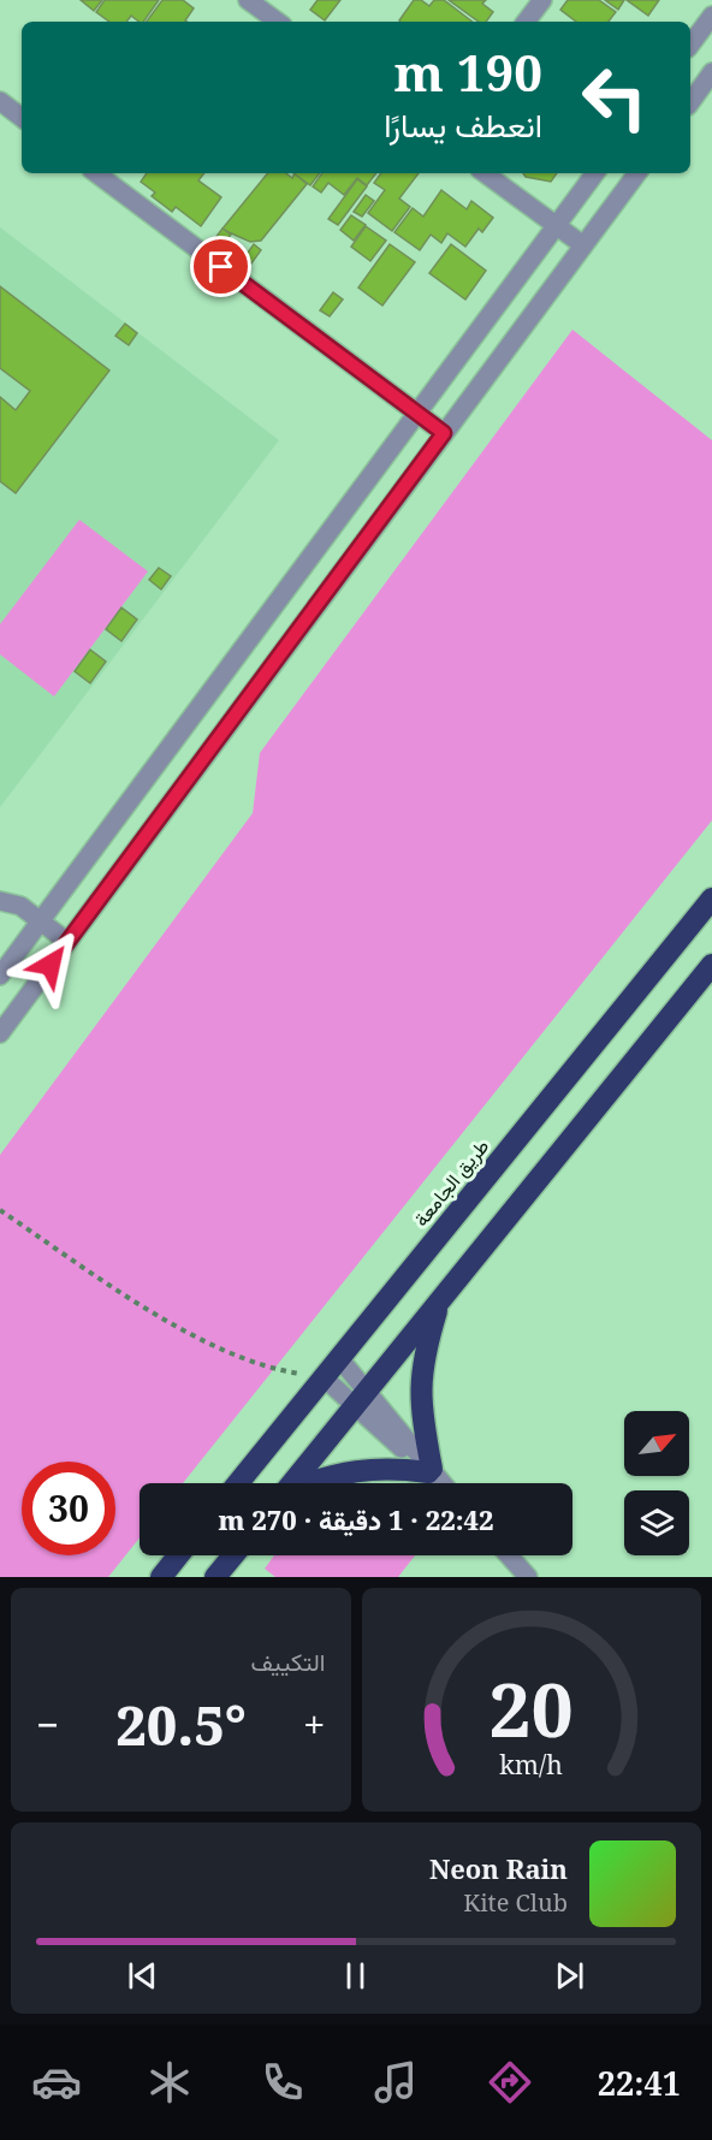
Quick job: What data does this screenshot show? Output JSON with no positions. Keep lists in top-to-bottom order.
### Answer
{
  "streets": {
    "highway": ["طريق الجامعة"]
  },
  "north": "top right",
  "page": {
    "turn": ["190 m", "انعطف يسارًا"],
    "limit": "30",
    "trip": "22:42 · 1 دقيقة · 270 m",
    "tile": "التكييف",
    "heat": ["−", "20.5°", "+"],
    "song": ["Neon Rain", "Kite Club"],
    "tabs": "22:41",
    "gauge": ["20", "km/h"]
  }
}
